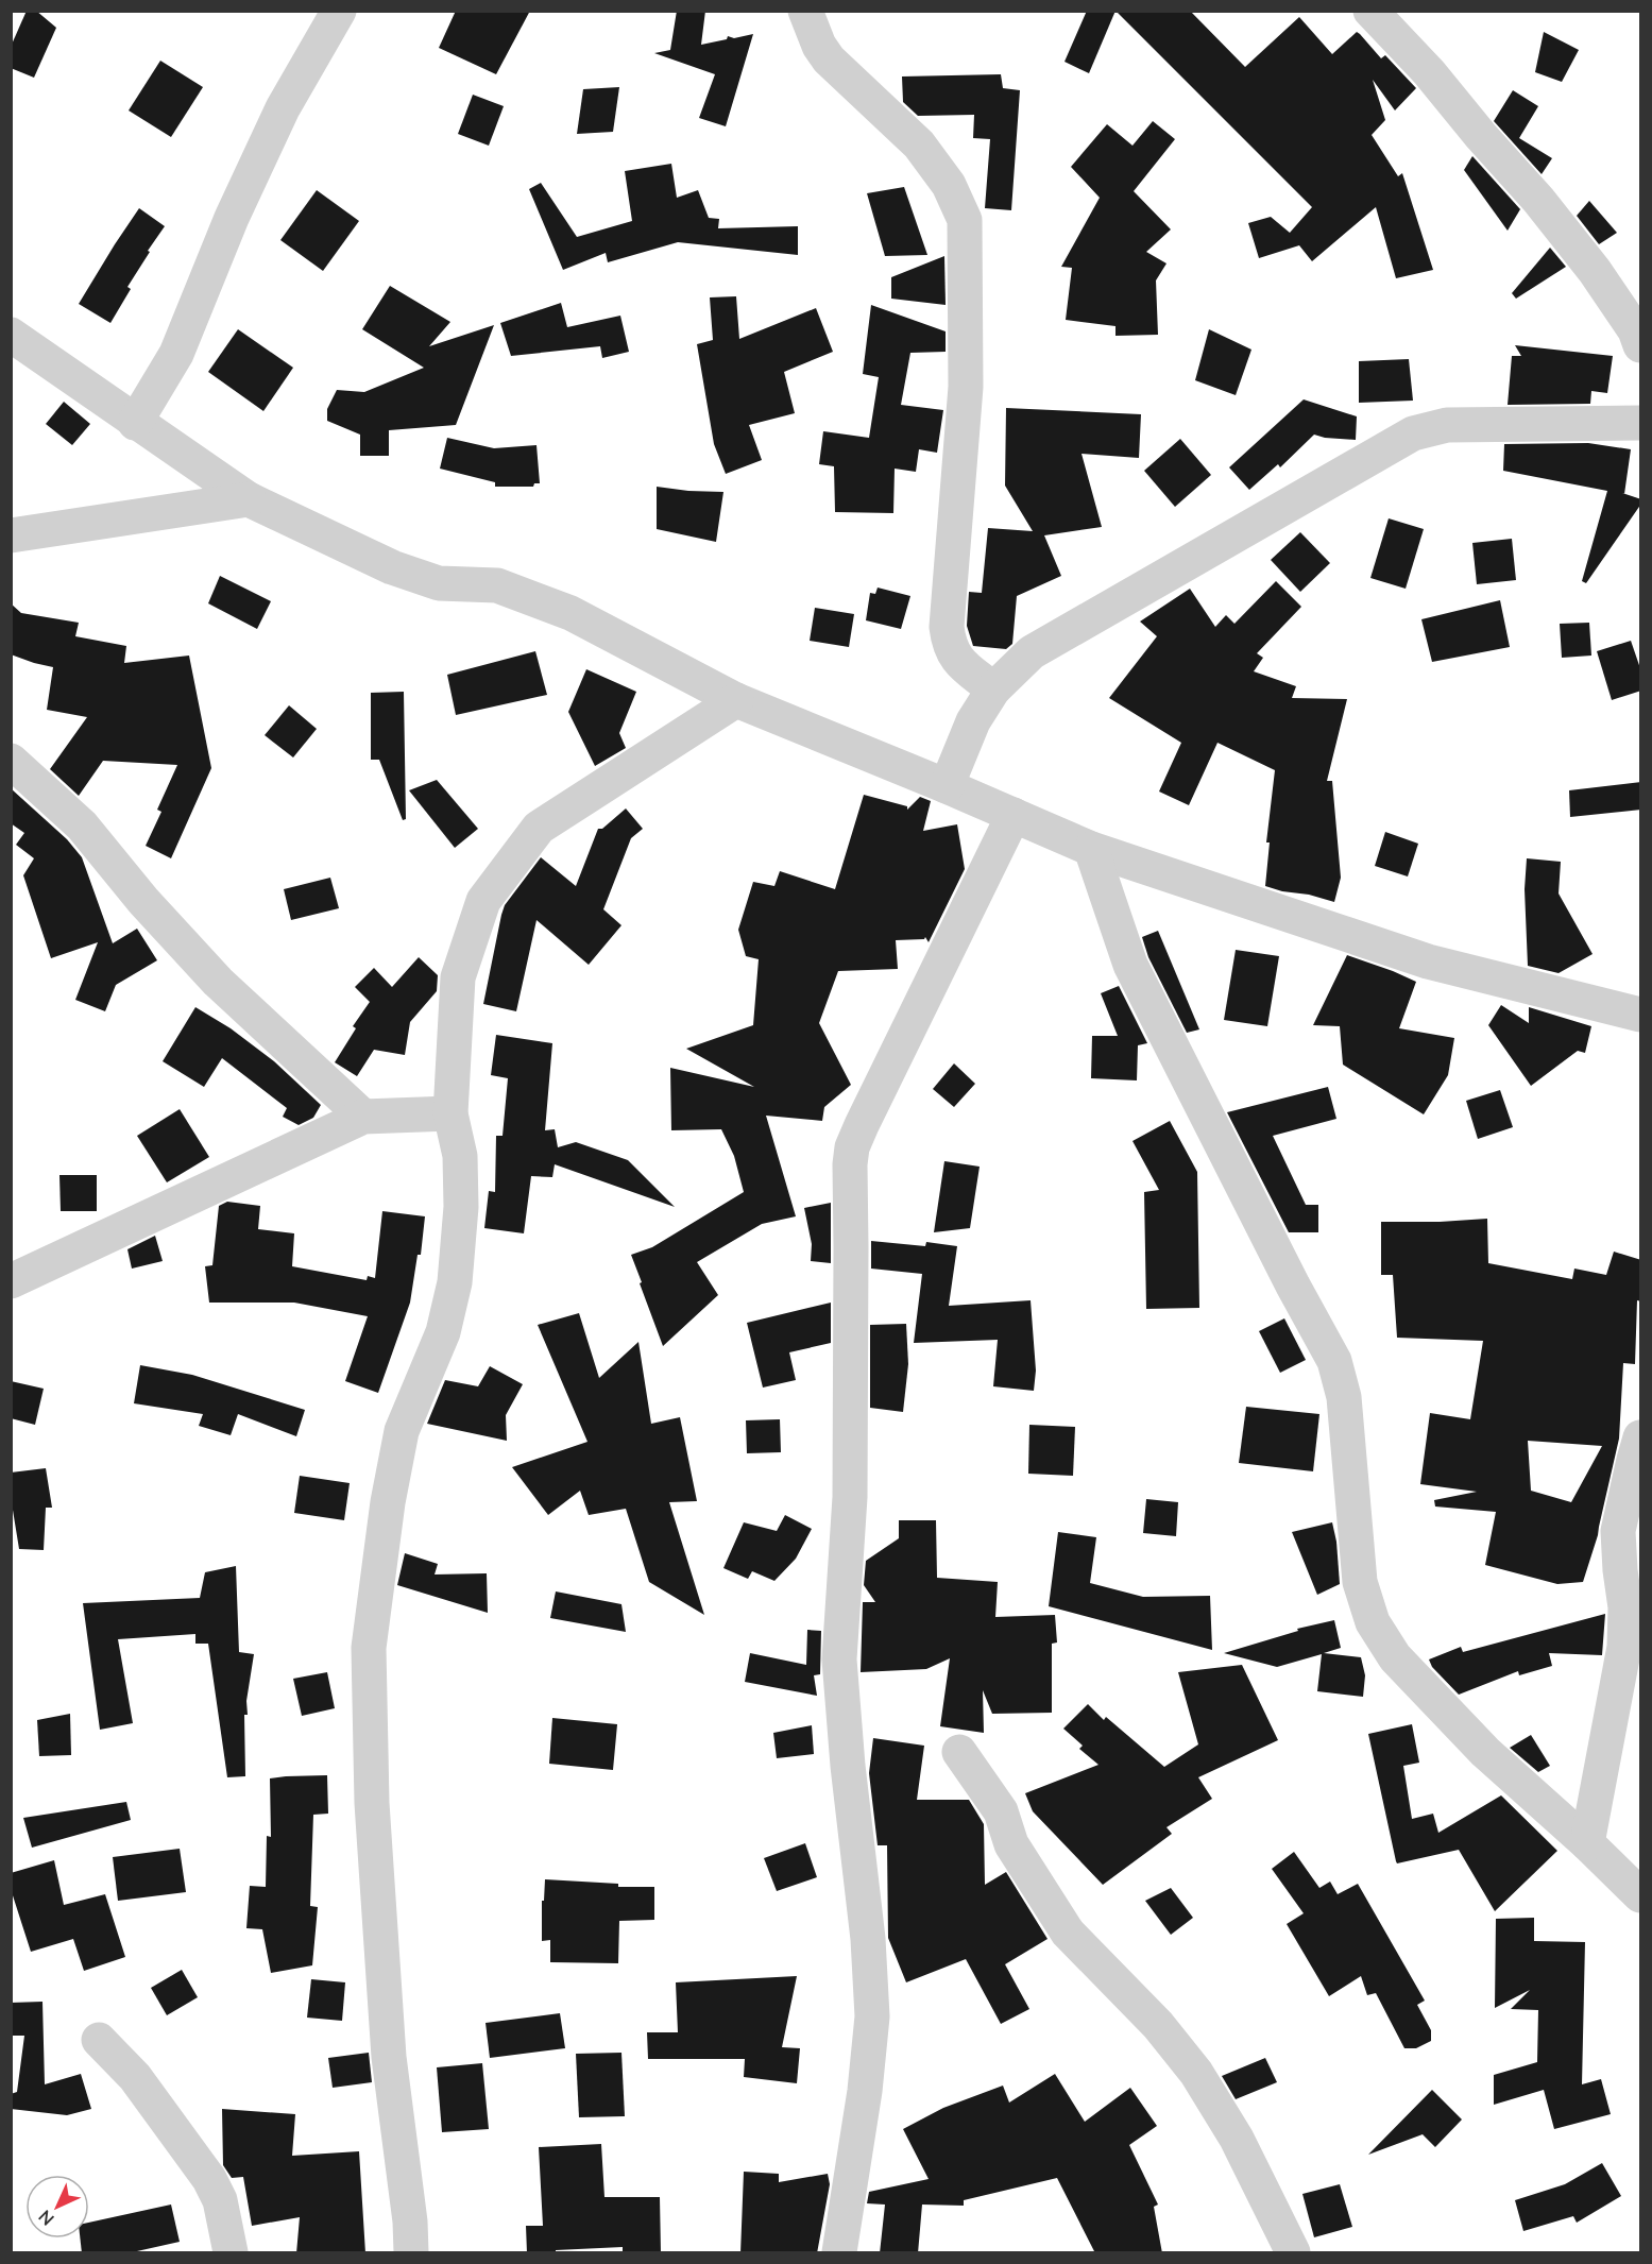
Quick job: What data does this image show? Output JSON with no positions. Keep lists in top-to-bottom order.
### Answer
{
  "north": "bottom left"
}
